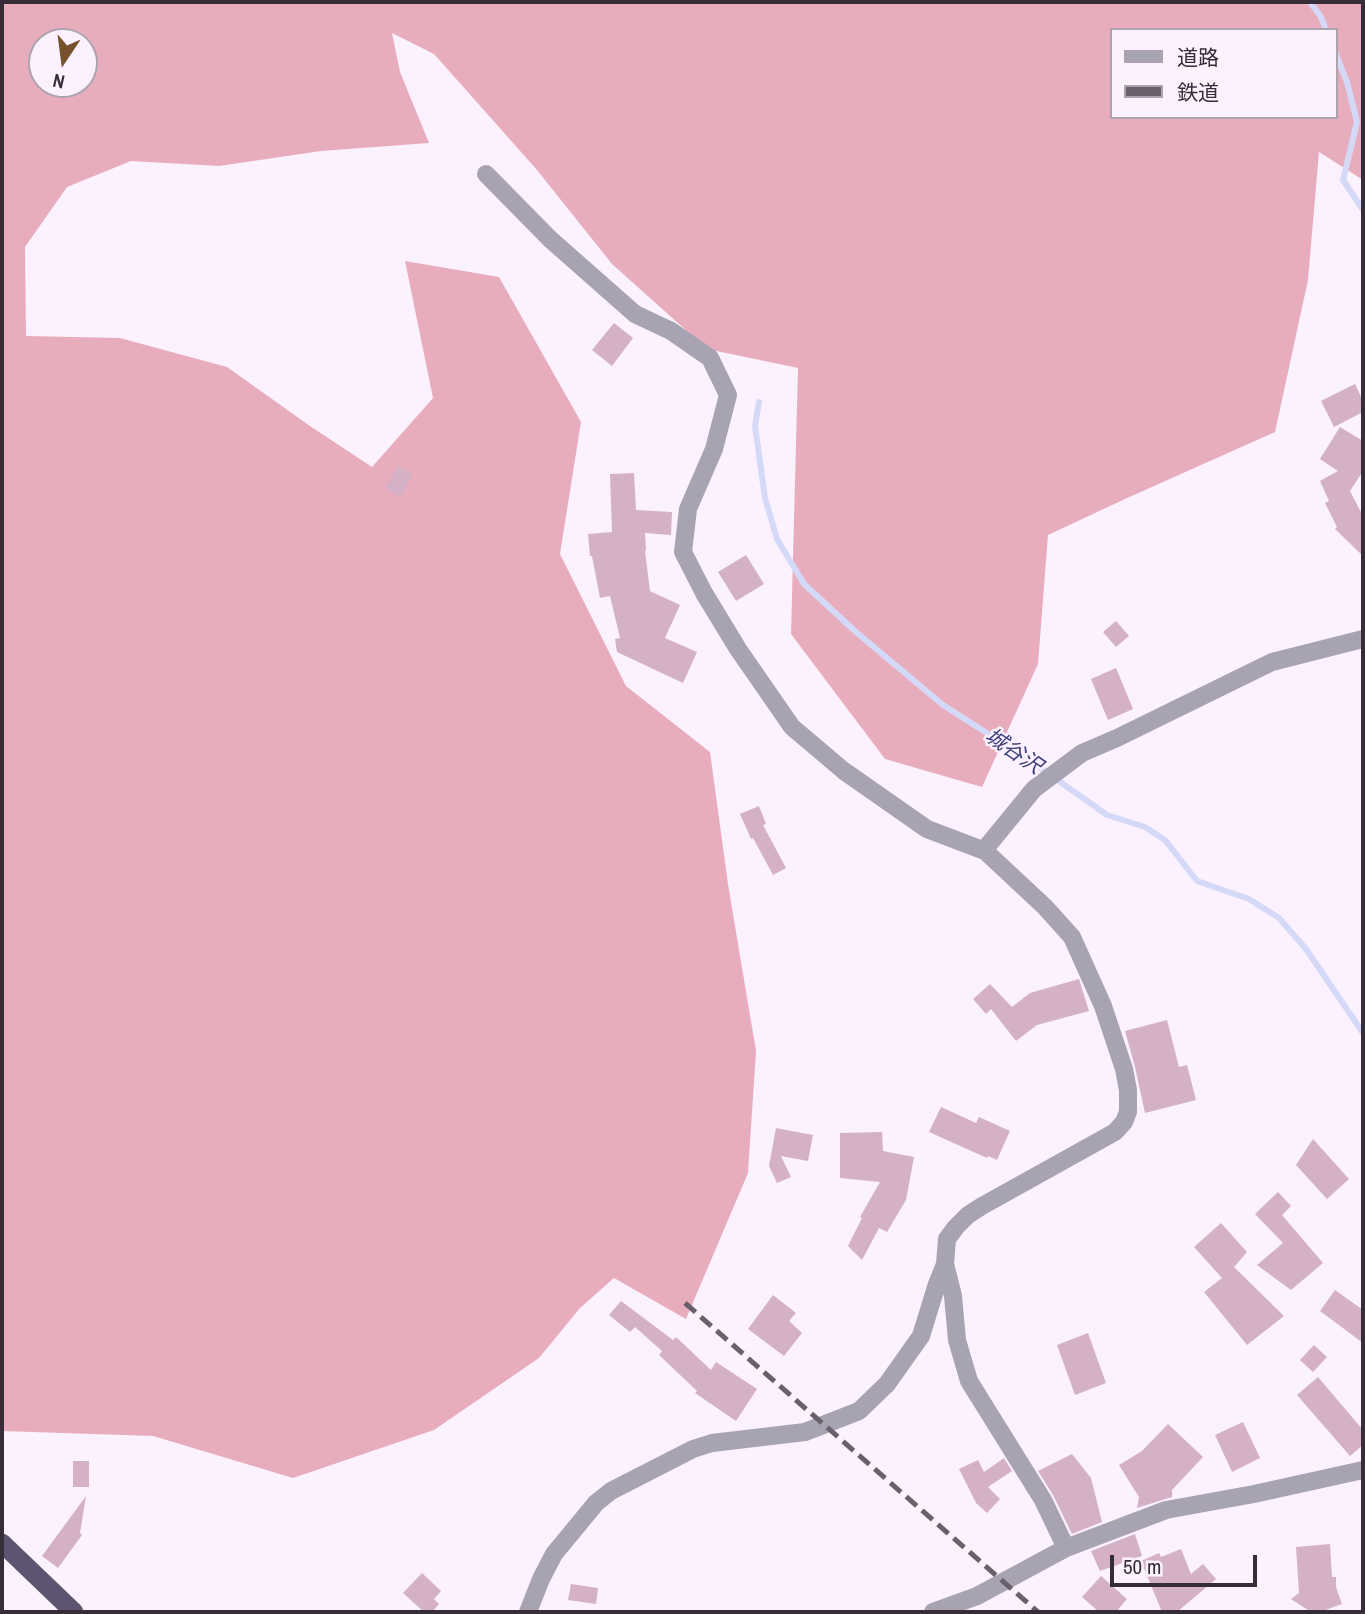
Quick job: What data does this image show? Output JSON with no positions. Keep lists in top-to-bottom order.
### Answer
{
  "water": ["城谷沢"],
  "legend": ["道路", "鉄道"],
  "scale_bar": "50 m",
  "north": "bottom"
}
